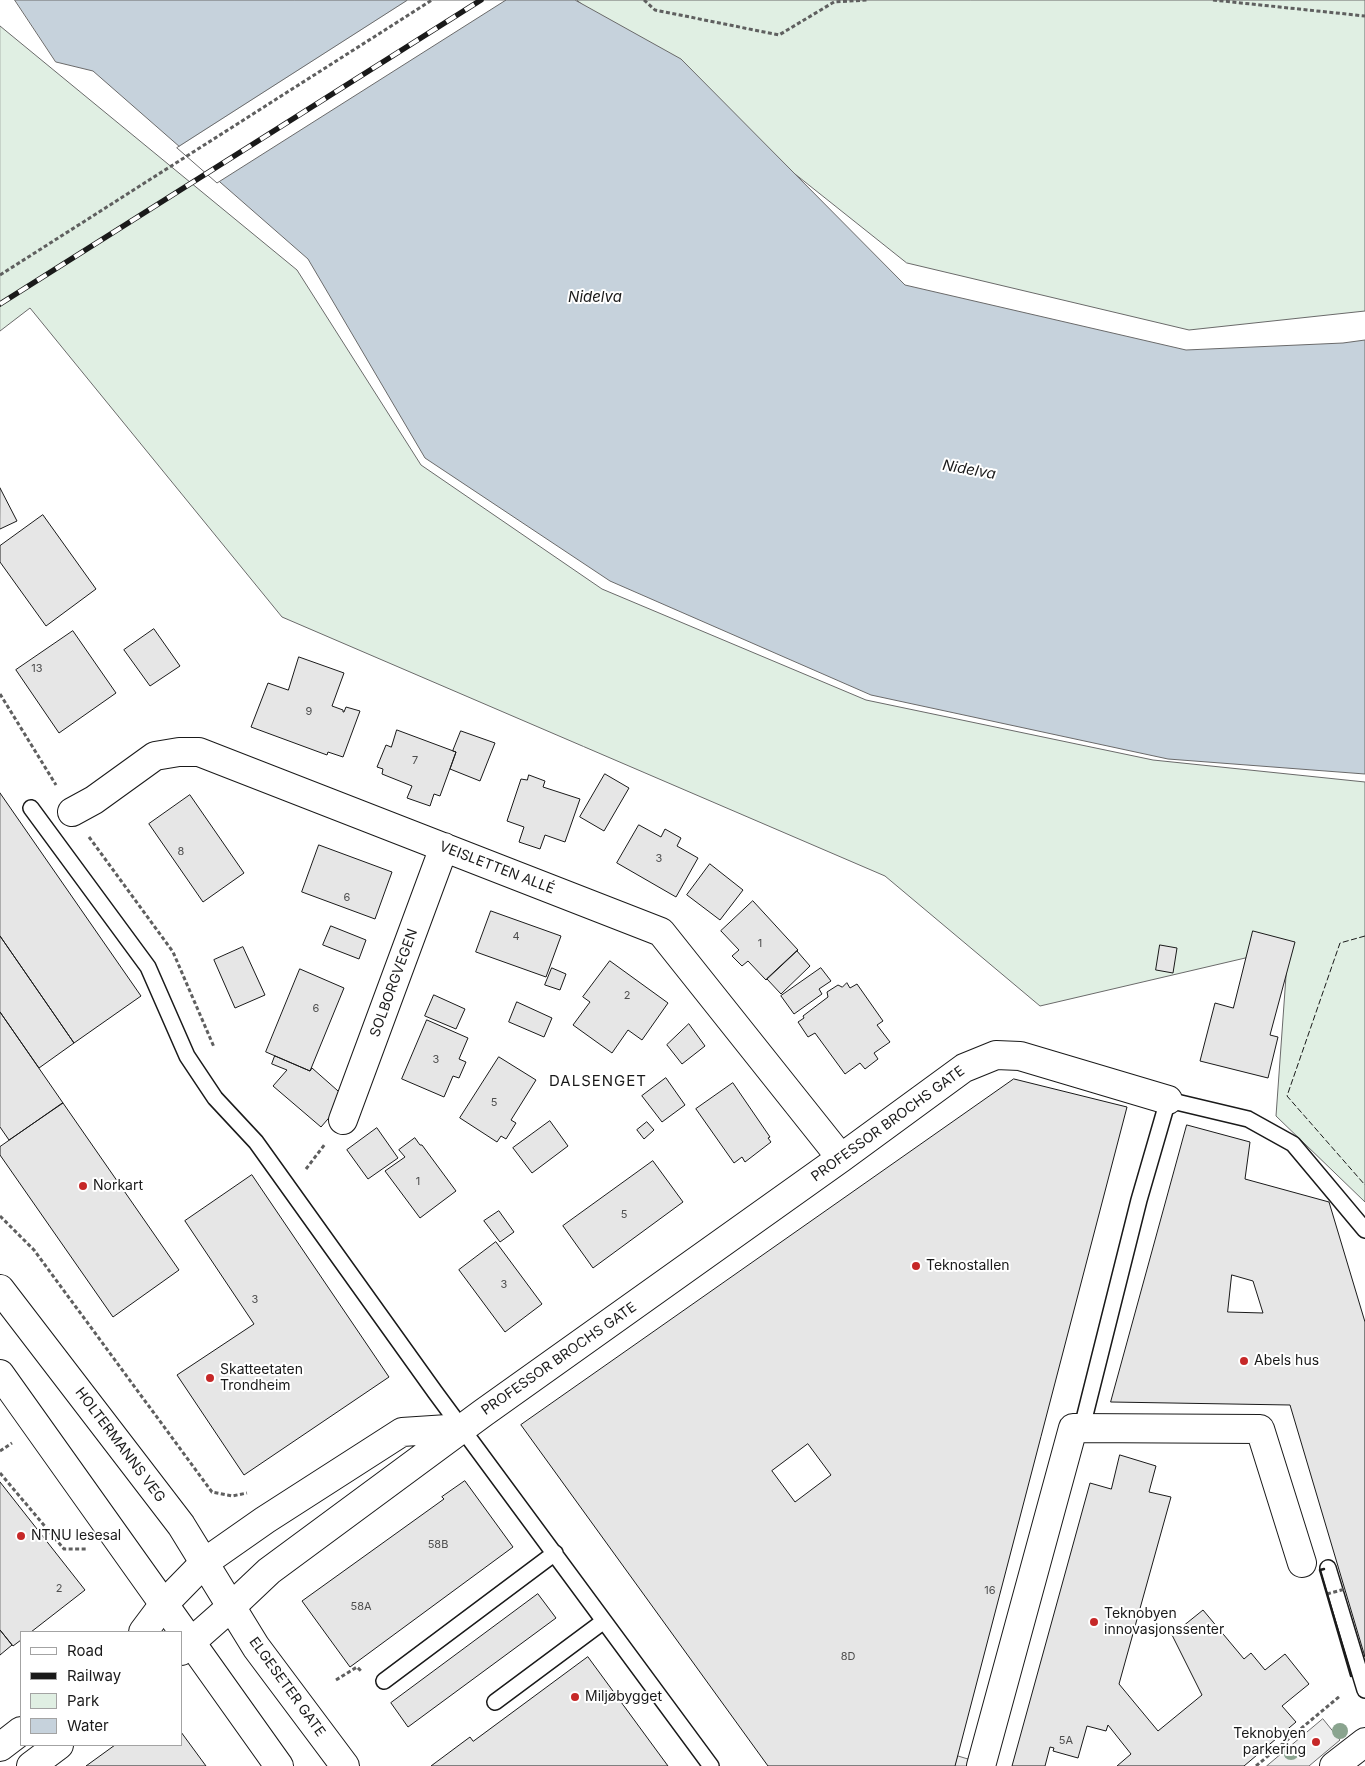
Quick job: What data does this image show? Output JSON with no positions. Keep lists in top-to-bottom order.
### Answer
{
  "streets": {
    "street": [
      "VEISLETTEN ALLÉ",
      "SOLBORGVEGEN",
      "PROFESSOR BROCHS GATE",
      "HOLTERMANNS VEG",
      "ELGESETER GATE"
    ]
  },
  "crossings": [
    ["VEISLETTEN ALLÉ", "SOLBORGVEGEN"],
    ["VEISLETTEN ALLÉ", "PROFESSOR BROCHS GATE"],
    ["PROFESSOR BROCHS GATE", "HOLTERMANNS VEG"],
    ["PROFESSOR BROCHS GATE", "ELGESETER GATE"],
    ["HOLTERMANNS VEG", "ELGESETER GATE"]
  ],
  "districts": ["DALSENGET"],
  "water": ["Nidelva"],
  "places": [
    "Norkart",
    "Teknostallen",
    "Abels hus",
    "Skatteetaten Trondheim",
    "NTNU lesesal",
    "Teknobyen innovasjonssenter",
    "Miljøbygget",
    "Teknobyen parkering"
  ],
  "house_numbers": [
    "13",
    "9",
    "7",
    "8",
    "3",
    "6",
    "4",
    "1",
    "2",
    "6",
    "3",
    "5",
    "1",
    "5",
    "3",
    "3",
    "58B",
    "2",
    "16",
    "58A",
    "8D",
    "5A"
  ],
  "legend": [
    "Road",
    "Railway",
    "Park",
    "Water"
  ]
}
